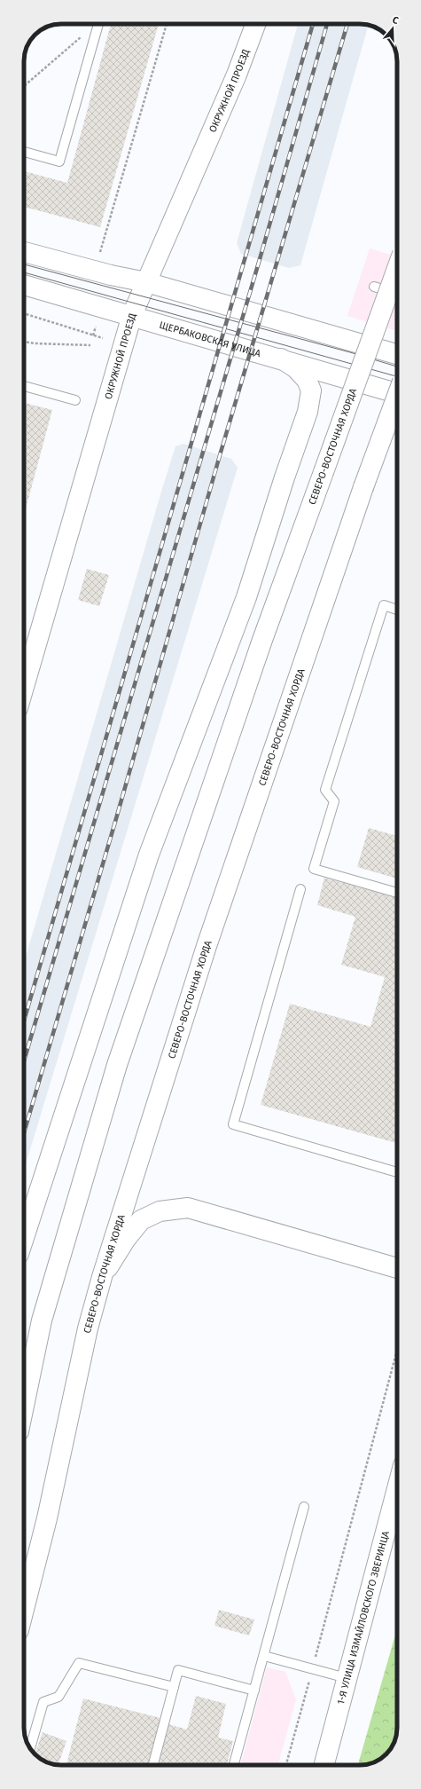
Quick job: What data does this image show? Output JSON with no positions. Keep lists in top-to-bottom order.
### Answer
{
  "streets": {
    "main road": [
      "ОКРУЖНОЙ ПРОЕЗД",
      "ЩЕРБАКОВСКАЯ УЛИЦА",
      "СЕВЕРО-ВОСТОЧНАЯ ХОРДА",
      "1-Я УЛИЦА ИЗМАЙЛОВСКОГО ЗВЕРИНЦА"
    ]
  },
  "crossings": [
    ["ОКРУЖНОЙ ПРОЕЗД", "ЩЕРБАКОВСКАЯ УЛИЦА"]
  ],
  "north": "top"
}
